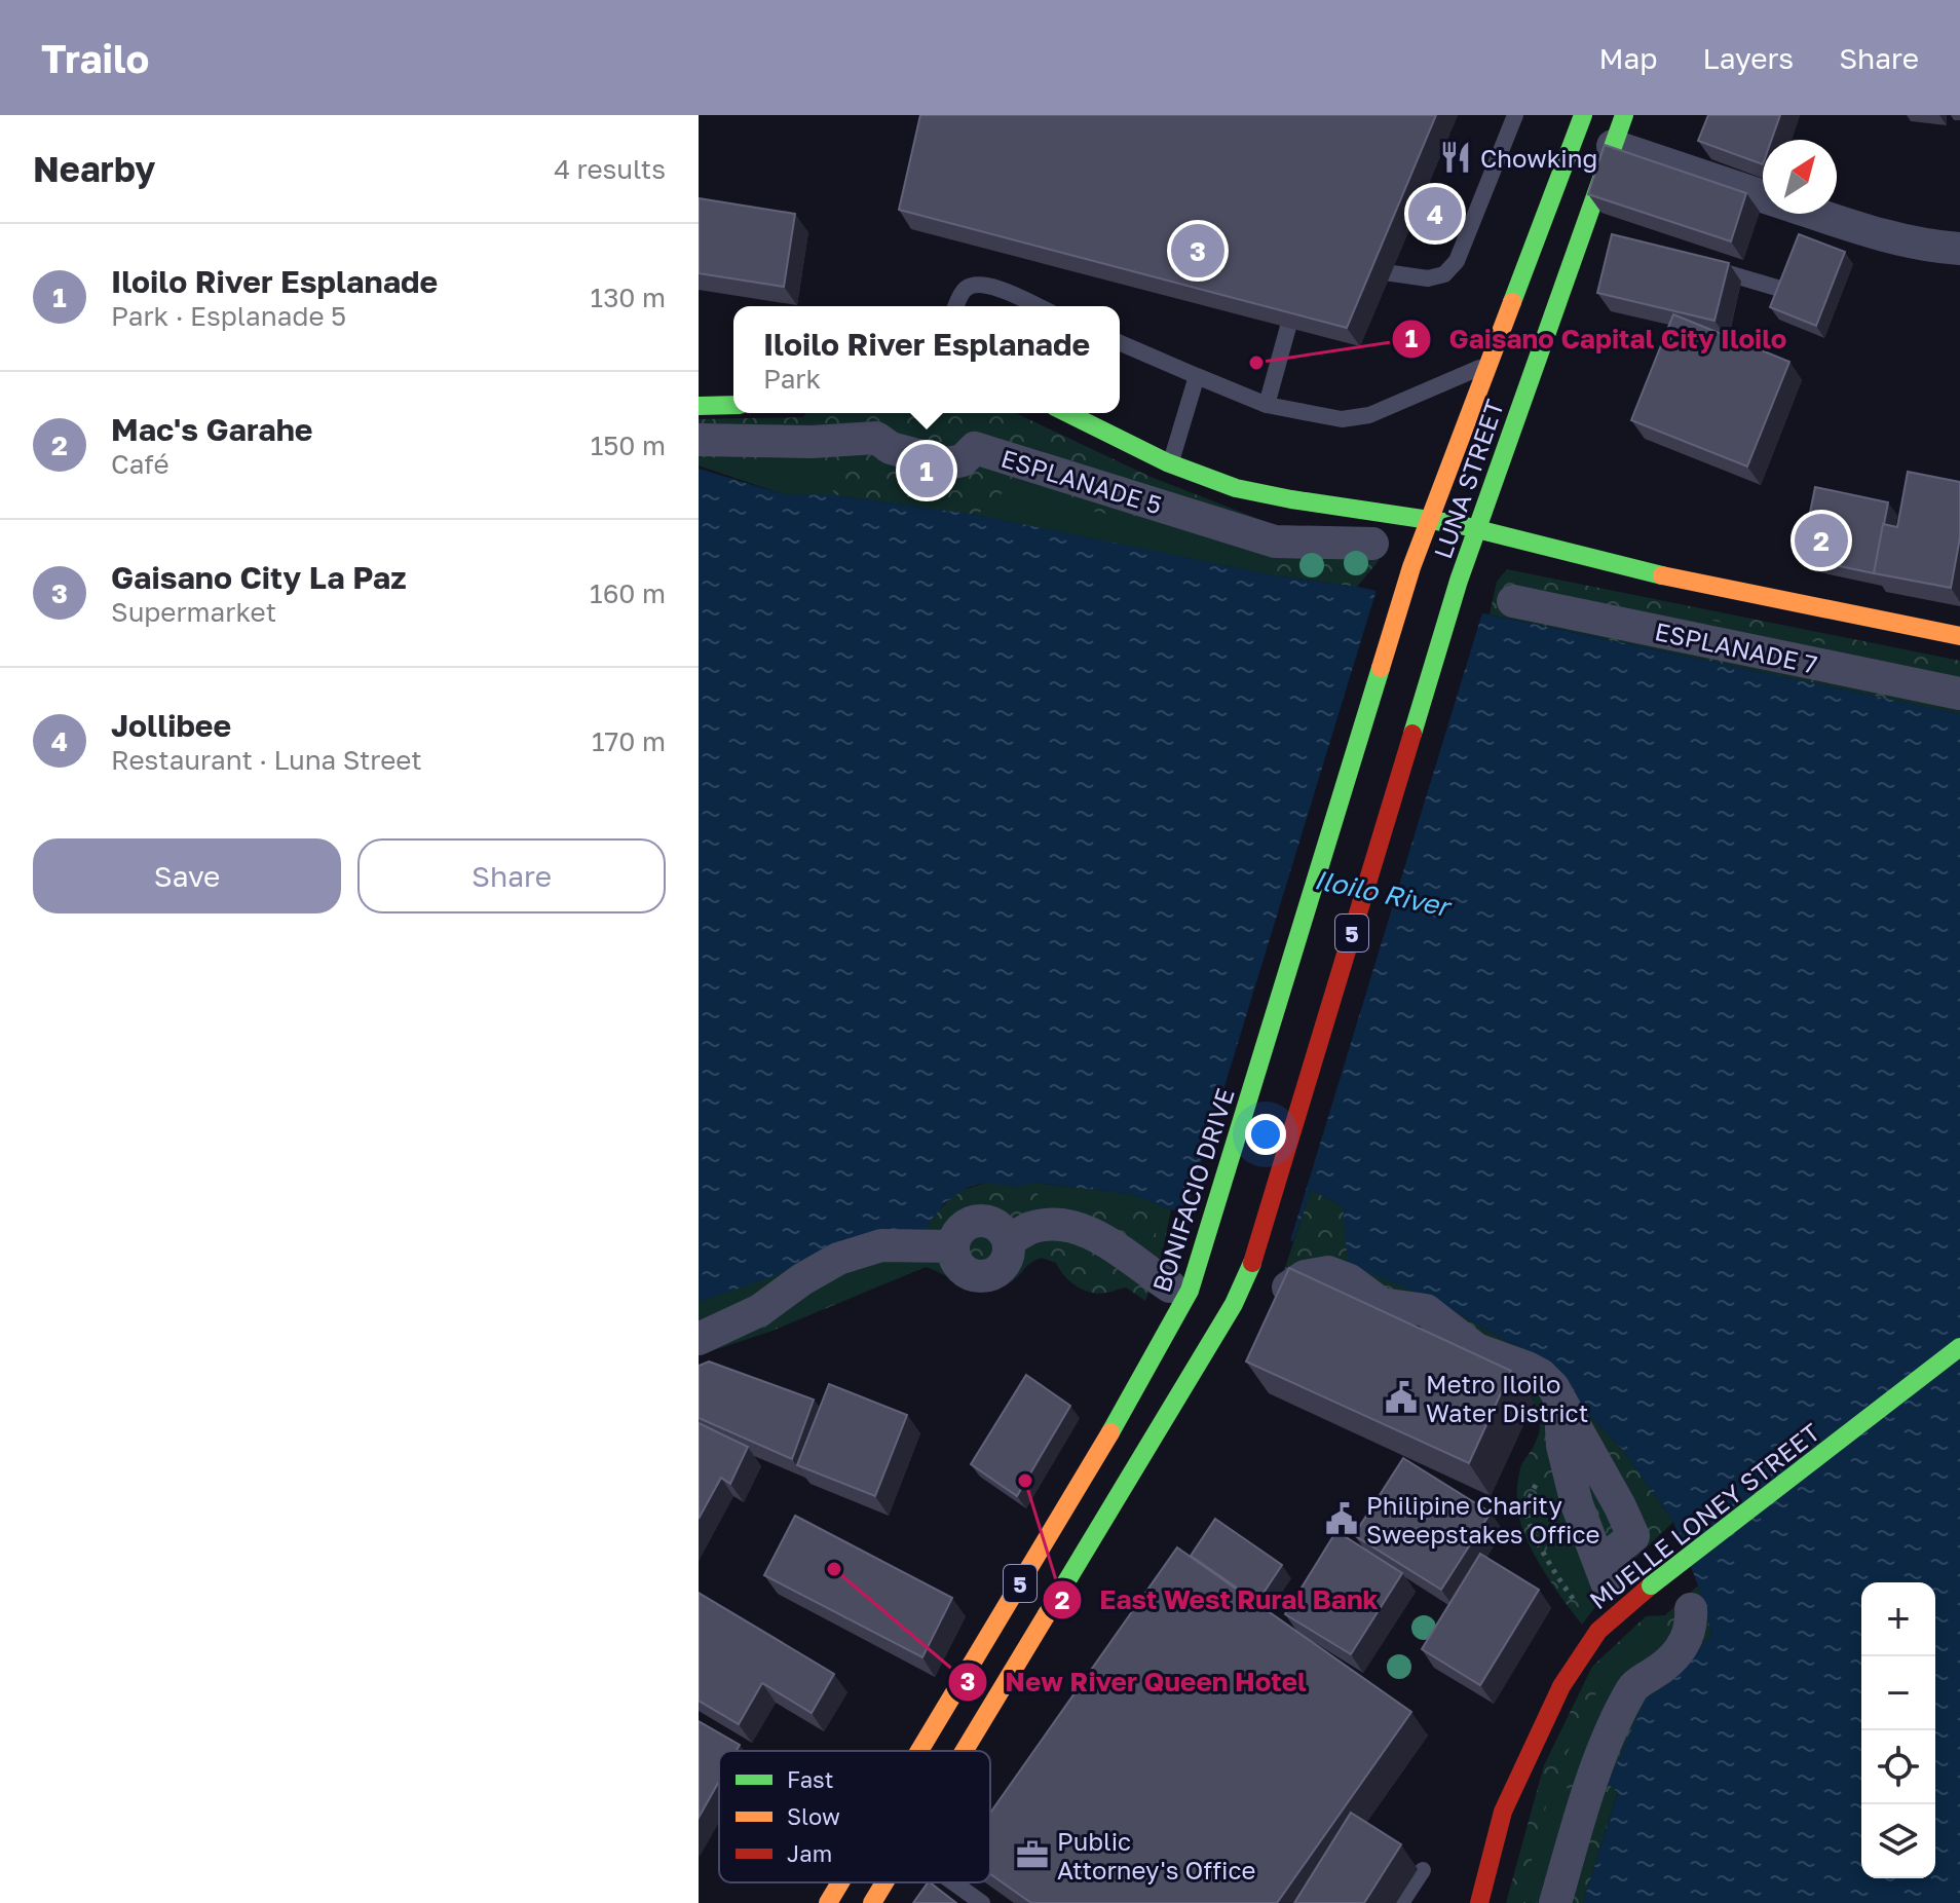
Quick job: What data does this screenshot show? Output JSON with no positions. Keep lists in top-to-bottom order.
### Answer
{
  "streets": {
    "main road": [
      "LUNA STREET",
      "5",
      "BONIFACIO DRIVE",
      "MUELLE LONEY STREET"
    ],
    "street": ["ESPLANADE 5", "ESPLANADE 7"]
  },
  "crossings": [
    ["LUNA STREET", "BONIFACIO DRIVE"]
  ],
  "water": ["Iloilo River"],
  "places": {
    "restaurant": ["Chowking"],
    "other": ["Gaisano Capital City Iloilo", "East West Rural Bank", "New River Queen Hotel"],
    "public building": ["Metro Iloilo Water District", "Philipine Charity Sweepstakes Office"],
    "office": ["Public Attorney's Office"]
  },
  "legend": ["Fast", "Slow", "Jam"],
  "north": "top right",
  "page": {
    "header": "Trailo",
    "nav": ["Map", "Layers", "Share"],
    "heading": ["Nearby", "4 results"],
    "pins": [
      "4",
      "3",
      "1",
      "2"
    ],
    "list": [
      {
        "mark": "1",
        "name": "Iloilo River Esplanade",
        "note": "Park · Esplanade 5",
        "value": "130 m"
      },
      {
        "mark": "2",
        "name": "Mac's Garahe",
        "note": "Café",
        "value": "150 m"
      },
      {
        "mark": "3",
        "name": "Gaisano City La Paz",
        "note": "Supermarket",
        "value": "160 m"
      },
      {
        "mark": "4",
        "name": "Jollibee",
        "note": "Restaurant · Luna Street",
        "value": "170 m"
      }
    ],
    "popup": ["Iloilo River Esplanade", "Park"],
    "buttons": ["Save", "Share"],
    "map_buttons": ["+", "−"]
  }
}
